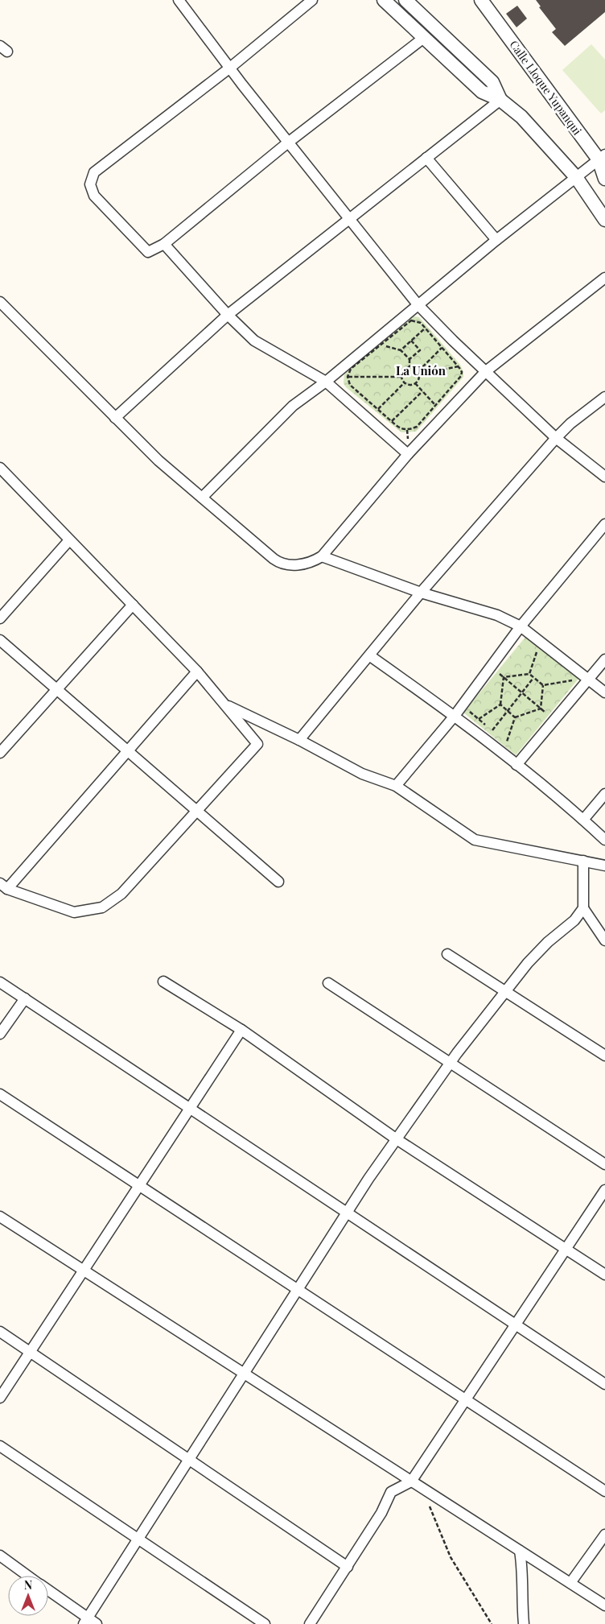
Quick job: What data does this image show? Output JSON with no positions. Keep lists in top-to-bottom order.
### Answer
{
  "streets": {
    "street": ["Calle Lloque Yupanqui"]
  },
  "districts": ["La Unión"],
  "north": "top"
}
